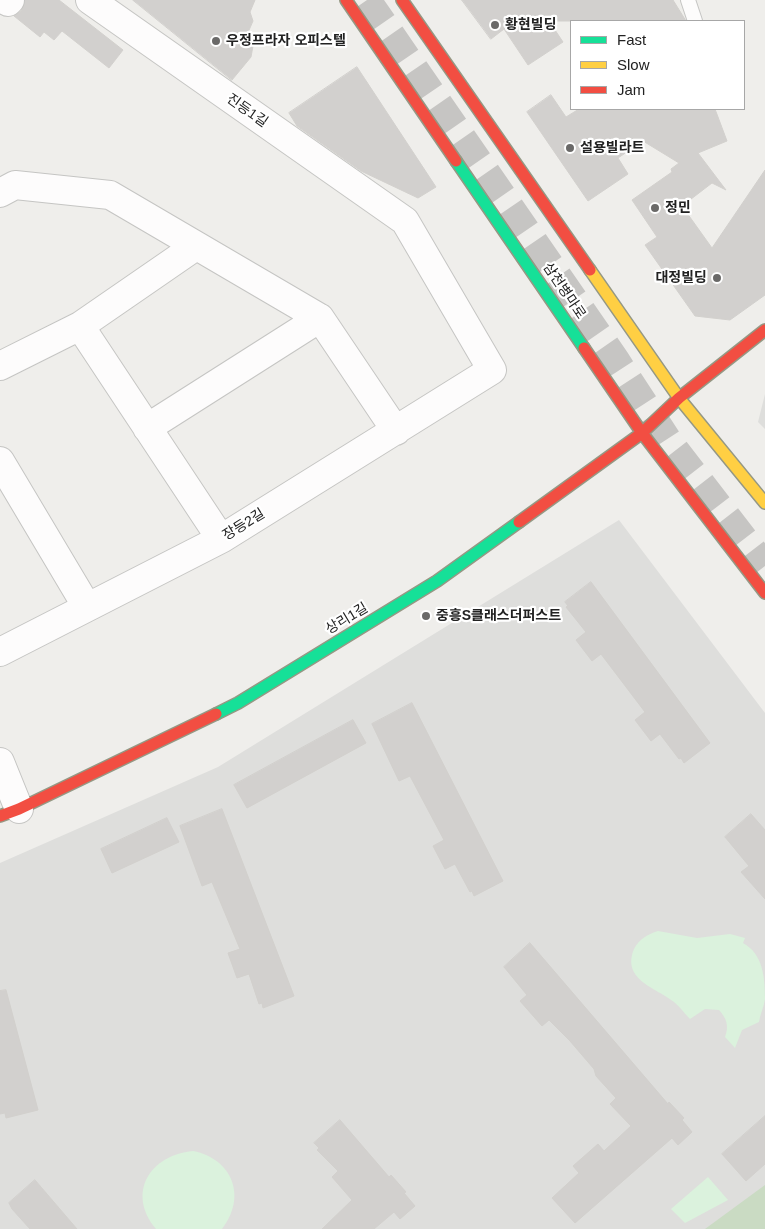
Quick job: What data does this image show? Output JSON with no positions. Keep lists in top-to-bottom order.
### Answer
{
  "streets": {
    "main road": ["삼천병마로", "상리1길"],
    "street": ["진등1길", "장등2길"]
  },
  "crossings": [
    ["진등1길", "장등2길"],
    ["삼천병마로", "상리1길"]
  ],
  "places": [
    "황현빌딩",
    "우정프라자 오피스텔",
    "설용빌라트",
    "정민",
    "대정빌딩",
    "중흥S클래스더퍼스트"
  ],
  "legend": ["Fast", "Slow", "Jam"]
}
